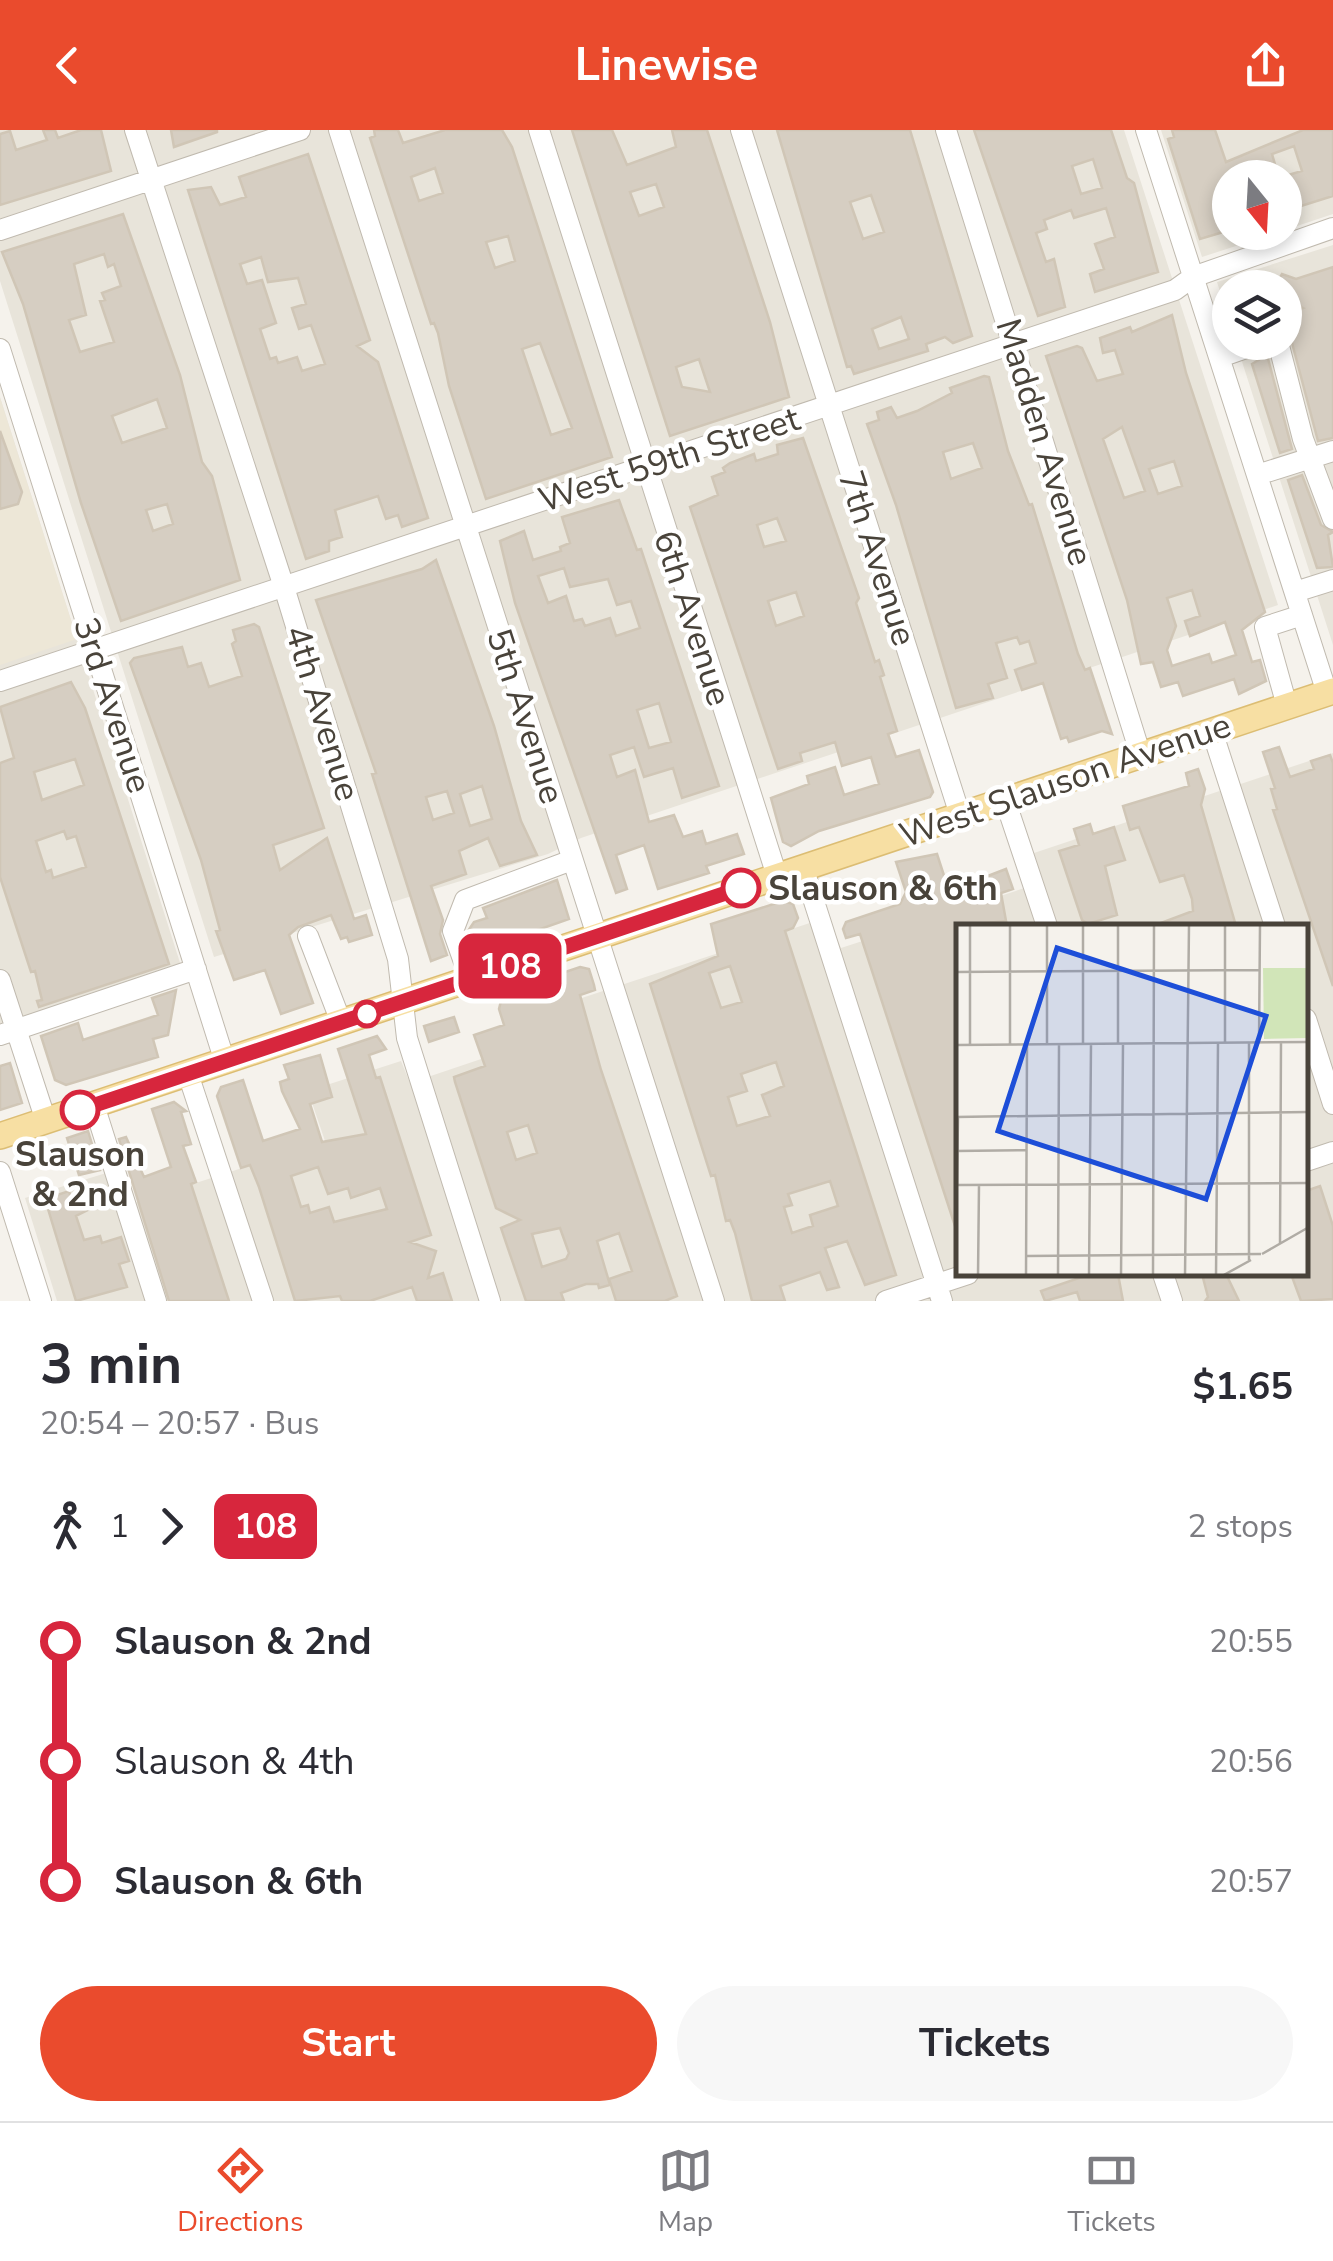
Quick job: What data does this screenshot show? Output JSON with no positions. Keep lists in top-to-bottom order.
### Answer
{
  "streets": {
    "main road": ["West Slauson Avenue"],
    "street": [
      "Madden Avenue",
      "West 59th Street",
      "7th Avenue",
      "6th Avenue",
      "3rd Avenue",
      "4th Avenue",
      "5th Avenue"
    ]
  },
  "crossings": [
    ["Madden Avenue", "West 59th Street"],
    ["Madden Avenue", "West Slauson Avenue"],
    ["West 59th Street", "7th Avenue"],
    ["West 59th Street", "6th Avenue"],
    ["West 59th Street", "3rd Avenue"],
    ["West 59th Street", "4th Avenue"],
    ["West 59th Street", "5th Avenue"],
    ["7th Avenue", "West Slauson Avenue"],
    ["6th Avenue", "West Slauson Avenue"],
    ["3rd Avenue", "West Slauson Avenue"],
    ["4th Avenue", "West Slauson Avenue"],
    ["5th Avenue", "West Slauson Avenue"]
  ],
  "places": ["Slauson & 6th", "Slauson & 2nd"],
  "lines": ["bus line 108"],
  "north": "bottom",
  "page": {
    "header": "Linewise",
    "on_map": "108",
    "heading": ["3 min", "20:54 – 20:57 · Bus", "$1.65"],
    "legs": ["1", "108", "2 stops"],
    "list": [
      {
        "name": "Slauson & 2nd",
        "value": "20:55"
      },
      {
        "name": "Slauson & 4th",
        "value": "20:56"
      },
      {
        "name": "Slauson & 6th",
        "value": "20:57"
      }
    ],
    "buttons": ["Start", "Tickets"],
    "tabs": ["Directions", "Map", "Tickets"]
  }
}
